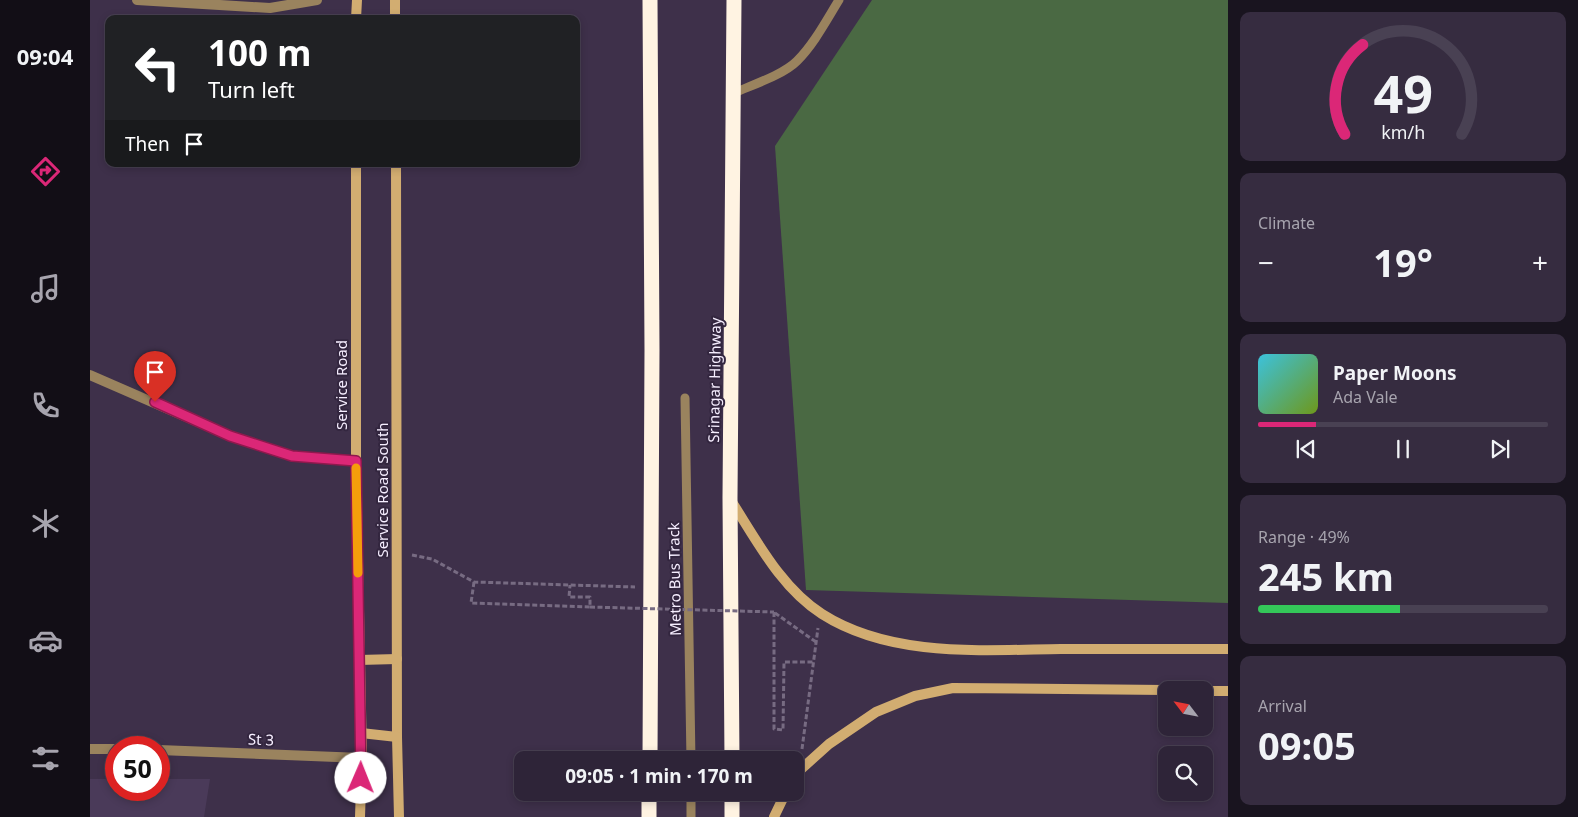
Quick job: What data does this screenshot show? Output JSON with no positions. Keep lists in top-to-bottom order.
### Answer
{
  "streets": {
    "highway": ["Srinagar Highway"],
    "main road": ["Service Road", "Service Road South"],
    "street": ["St 3"],
    "lane": ["Metro Bus Track"]
  },
  "crossings": [
    ["Service Road", "St 3"]
  ],
  "north": "top left",
  "page": {
    "tabs": "09:04",
    "turn": ["100 m", "Turn left"],
    "then": "Then",
    "tile": [
      "Climate",
      ["Range · 49%", "245 km"],
      ["Arrival", "09:05"]
    ],
    "heat": ["−", "19°", "+"],
    "song": ["Paper Moons", "Ada Vale"],
    "limit": "50",
    "trip": "09:05 · 1 min · 170 m",
    "gauge": ["49", "km/h"]
  }
}
